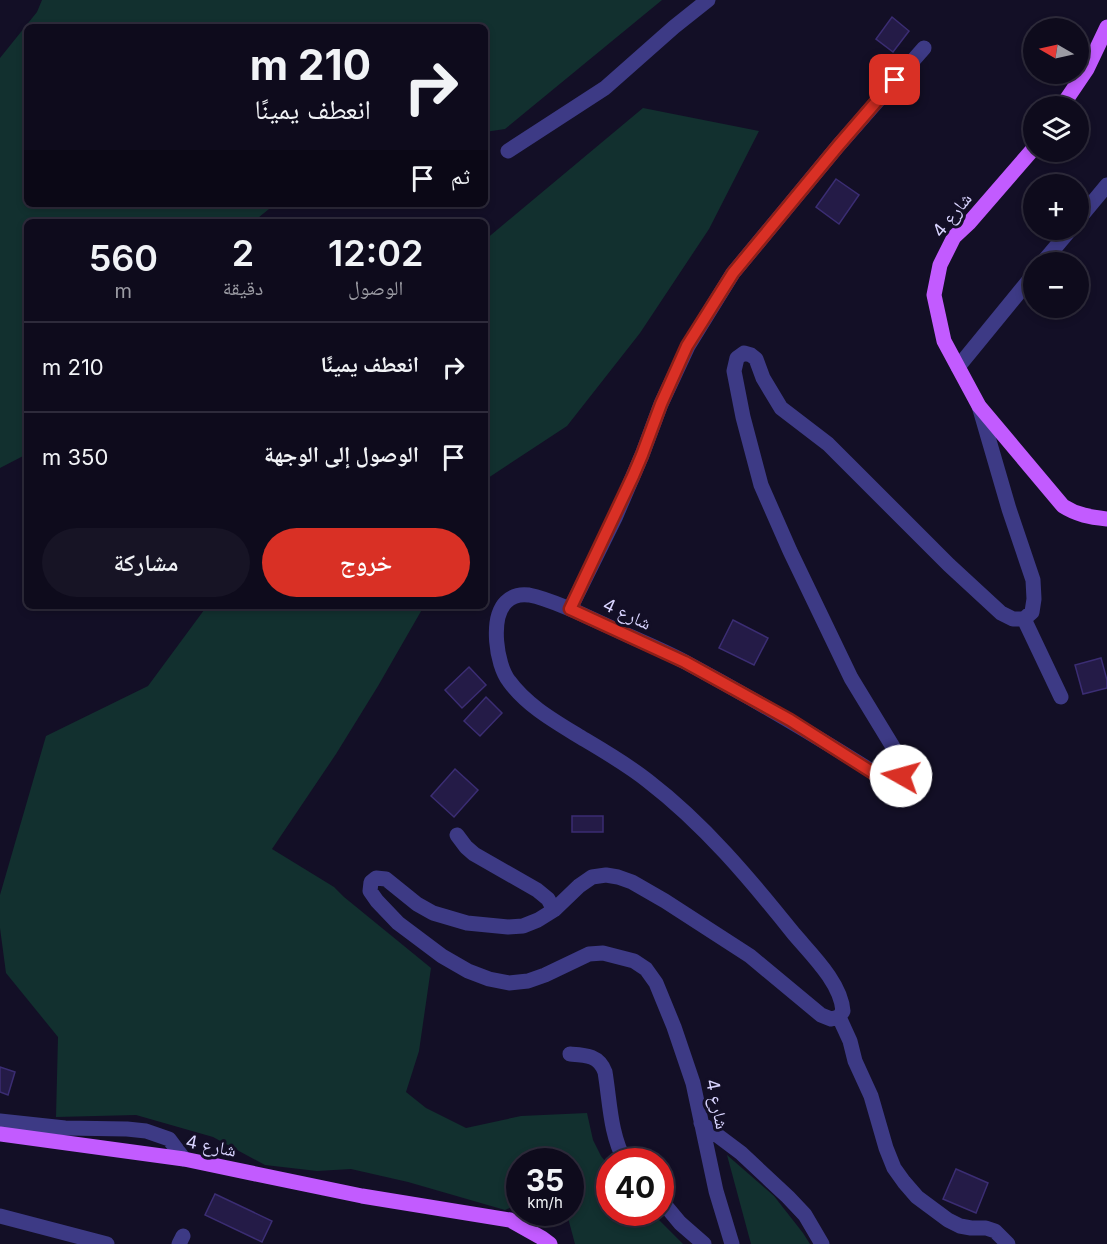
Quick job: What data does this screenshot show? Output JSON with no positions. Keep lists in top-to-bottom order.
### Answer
{
  "streets": {
    "main road": ["شارع 4"]
  },
  "north": "left",
  "page": {
    "map_buttons": ["+", "−"],
    "turn": ["210 m", "انعطف يمينًا"],
    "then": "ثم",
    "eta": [
      "12:02",
      "الوصول",
      "2",
      "دقيقة",
      "560",
      "m"
    ],
    "list": [
      {
        "name": "انعطف يمينًا",
        "value": "210 m"
      },
      {
        "name": "الوصول إلى الوجهة",
        "value": "350 m"
      }
    ],
    "buttons": ["خروج", "مشاركة"],
    "speed": "35 km/h",
    "limit": "40"
  }
}
